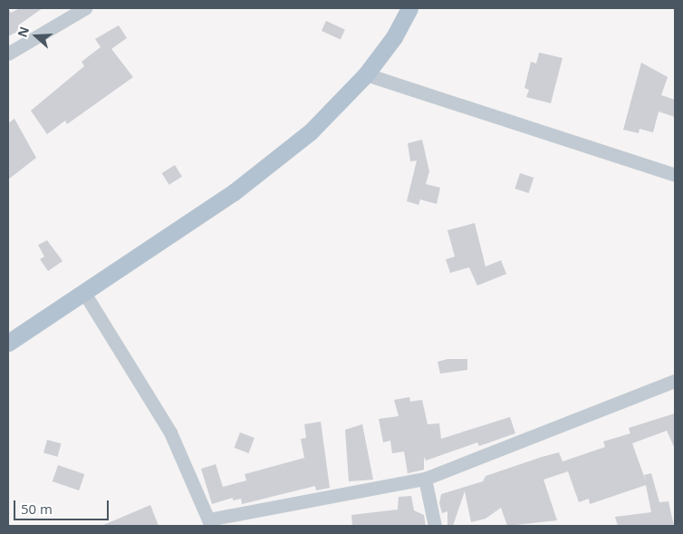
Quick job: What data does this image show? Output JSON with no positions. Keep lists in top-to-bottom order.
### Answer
{
  "scale_bar": "50 m",
  "north": "left"
}
